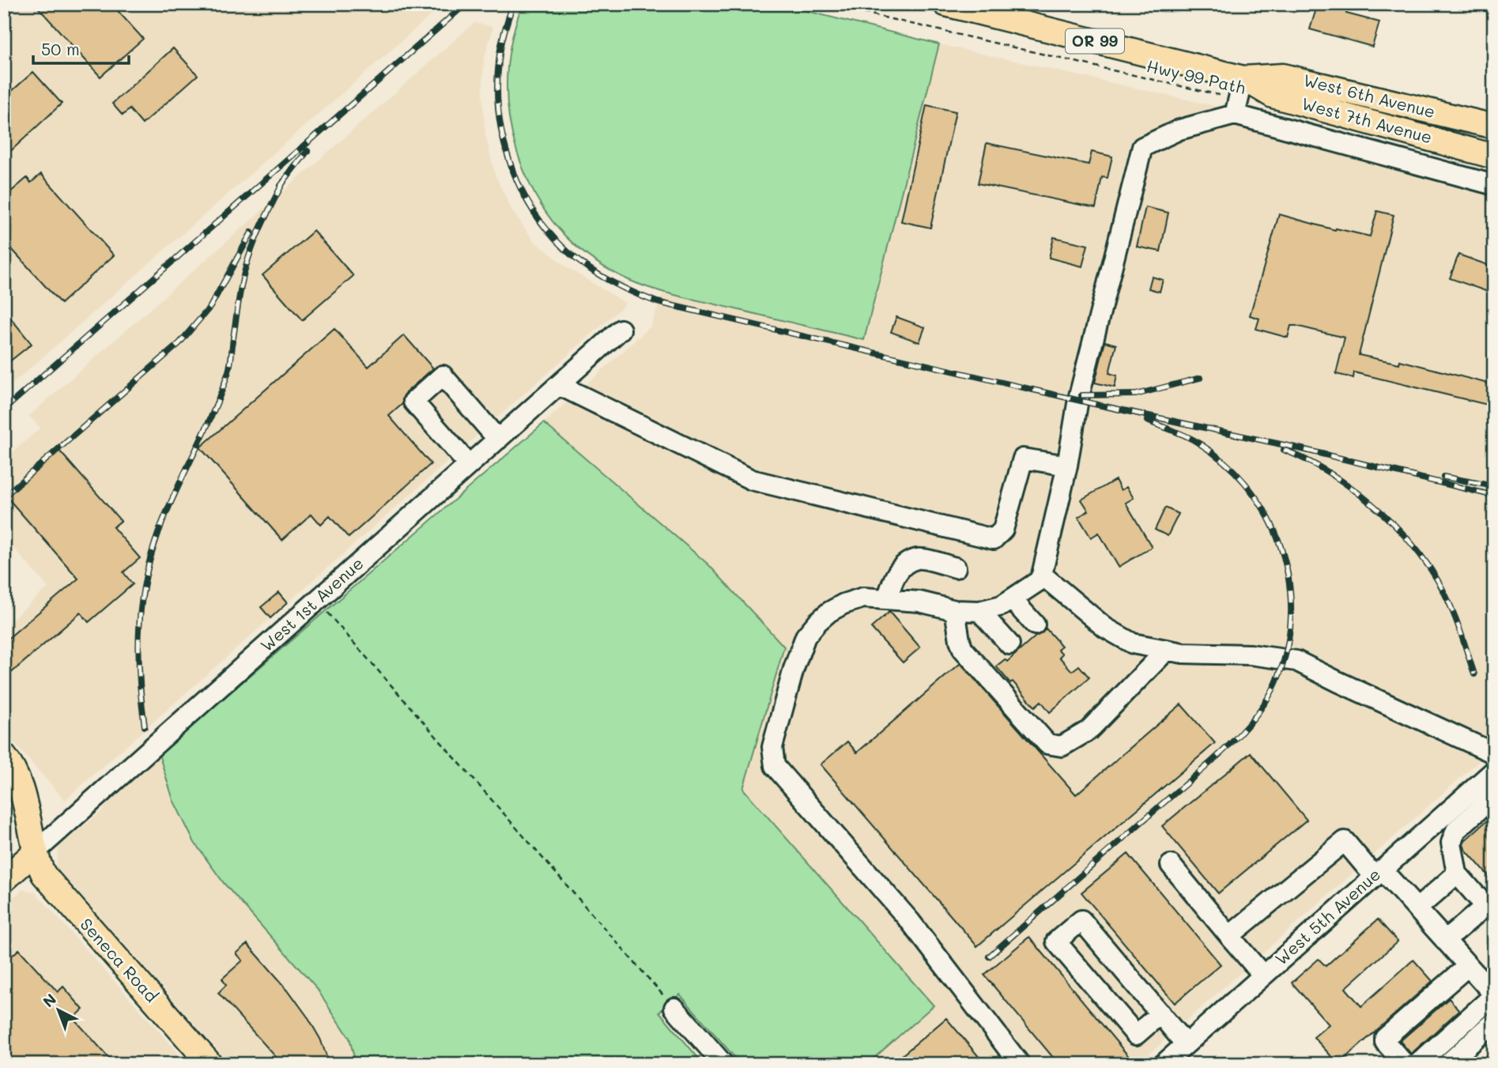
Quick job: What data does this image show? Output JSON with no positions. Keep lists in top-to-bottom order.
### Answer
{
  "streets": {
    "main road": [
      "OR 99",
      "West 6th Avenue",
      "West 7th Avenue",
      "West 1st Avenue",
      "Seneca Road"
    ],
    "street": ["West 5th Avenue"],
    "path": ["Hwy 99 Path"]
  },
  "crossings": [
    ["OR 99", "Hwy 99 Path"],
    ["OR 99", "West 6th Avenue"],
    ["OR 99", "West 7th Avenue"],
    ["Hwy 99 Path", "West 6th Avenue"],
    ["Hwy 99 Path", "West 7th Avenue"],
    ["West 6th Avenue", "West 7th Avenue"],
    ["West 1st Avenue", "Seneca Road"]
  ],
  "scale_bar": "50 m",
  "north": "top left"
}
